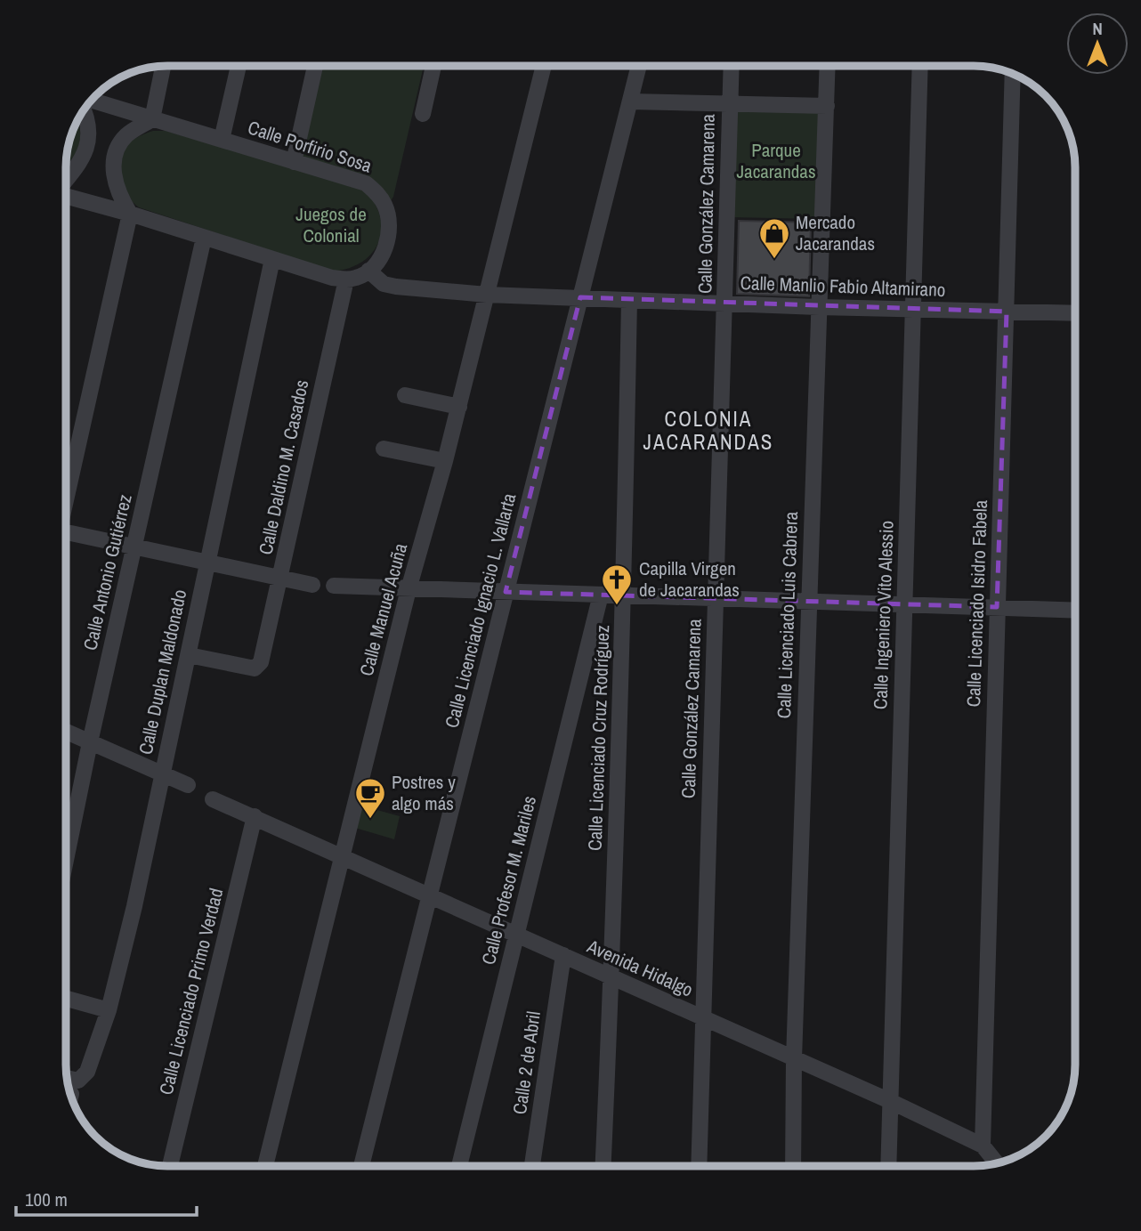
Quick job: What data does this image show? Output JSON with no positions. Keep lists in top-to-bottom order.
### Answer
{
  "streets": {
    "street": [
      "Calle Porfirio Sosa",
      "Calle González Camarena",
      "Calle Manlio Fabio Altamirano",
      "Calle Daldino M. Casados",
      "Calle Antonio Gutiérrez",
      "Calle Licenciado Isidro Fabela",
      "Calle Manuel Acuña",
      "Calle Licenciado Ignacio L. Vallarta",
      "Calle Licenciado Luis Cabrera",
      "Calle Ingeniero Vito Alessio",
      "Calle Duplan Maldonado",
      "Calle Licenciado Cruz Rodríguez",
      "Calle Profesor M. Mariles",
      "Avenida Hidalgo",
      "Calle Licenciado Primo Verdad",
      "Calle 2 de Abril"
    ]
  },
  "crossings": [
    ["Calle Porfirio Sosa", "Calle Manlio Fabio Altamirano"],
    ["Calle González Camarena", "Calle Manlio Fabio Altamirano"],
    ["Calle González Camarena", "Avenida Hidalgo"],
    ["Calle Manlio Fabio Altamirano", "Calle Licenciado Isidro Fabela"],
    ["Calle Manlio Fabio Altamirano", "Calle Manuel Acuña"],
    ["Calle Manlio Fabio Altamirano", "Calle Licenciado Ignacio L. Vallarta"],
    ["Calle Manlio Fabio Altamirano", "Calle Licenciado Luis Cabrera"],
    ["Calle Manlio Fabio Altamirano", "Calle Ingeniero Vito Alessio"],
    ["Calle Manlio Fabio Altamirano", "Calle Licenciado Cruz Rodríguez"],
    ["Calle Daldino M. Casados", "Calle Duplan Maldonado"],
    ["Calle Licenciado Isidro Fabela", "Avenida Hidalgo"],
    ["Calle Manuel Acuña", "Avenida Hidalgo"],
    ["Calle Licenciado Ignacio L. Vallarta", "Avenida Hidalgo"],
    ["Calle Licenciado Luis Cabrera", "Avenida Hidalgo"],
    ["Calle Ingeniero Vito Alessio", "Avenida Hidalgo"],
    ["Calle Licenciado Cruz Rodríguez", "Avenida Hidalgo"],
    ["Calle Profesor M. Mariles", "Avenida Hidalgo"],
    ["Avenida Hidalgo", "Calle Licenciado Primo Verdad"],
    ["Avenida Hidalgo", "Calle 2 de Abril"]
  ],
  "districts": ["COLONIA JACARANDAS"],
  "parks": ["Parque Jacarandas", "Juegos de Colonial"],
  "places": {
    "shop": ["Mercado Jacarandas"],
    "church": ["Capilla Virgen de Jacarandas"],
    "cafe": ["Postres y algo más"]
  },
  "scale_bar": "100 m",
  "north": "top"
}
